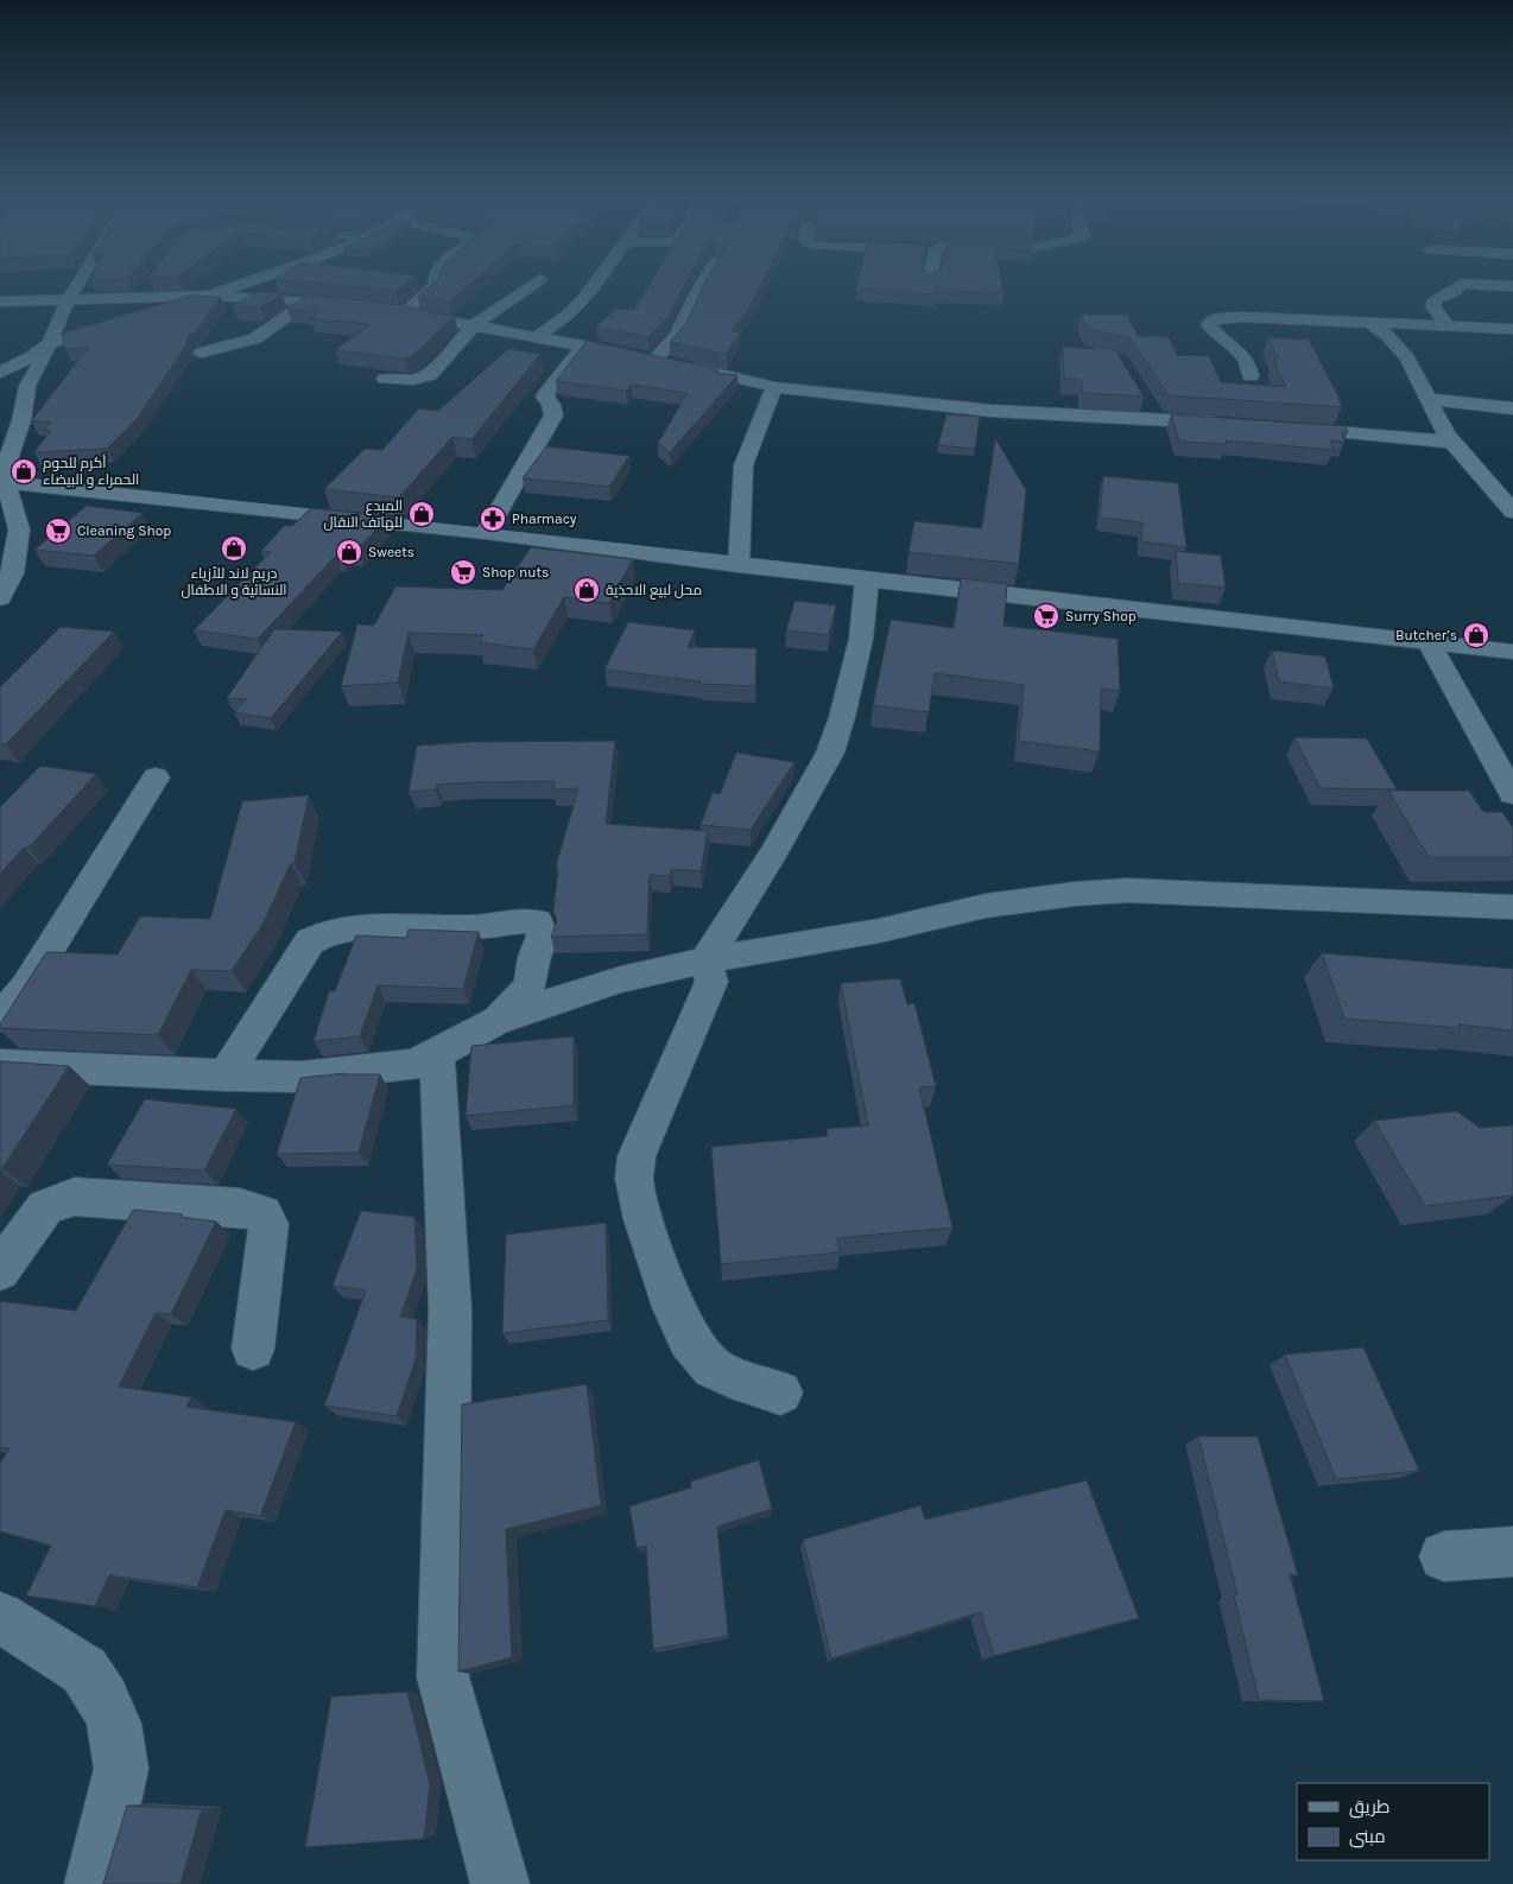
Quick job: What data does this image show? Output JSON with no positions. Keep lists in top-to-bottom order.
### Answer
{
  "places": {
    "shop": [
      "أكرم للحوم الحمراء و البيضاء",
      "المبدع للهاتف النقال",
      "دريم لاند للأزياء النسائية و الاطفال",
      "Sweets",
      "محل لبيع الاحذية",
      "Butcher’s"
    ],
    "pharmacy": ["Pharmacy"],
    "supermarket": ["Cleaning Shop", "Shop nuts", "Surry Shop"]
  },
  "legend": ["طريق", "مبنى"]
}
